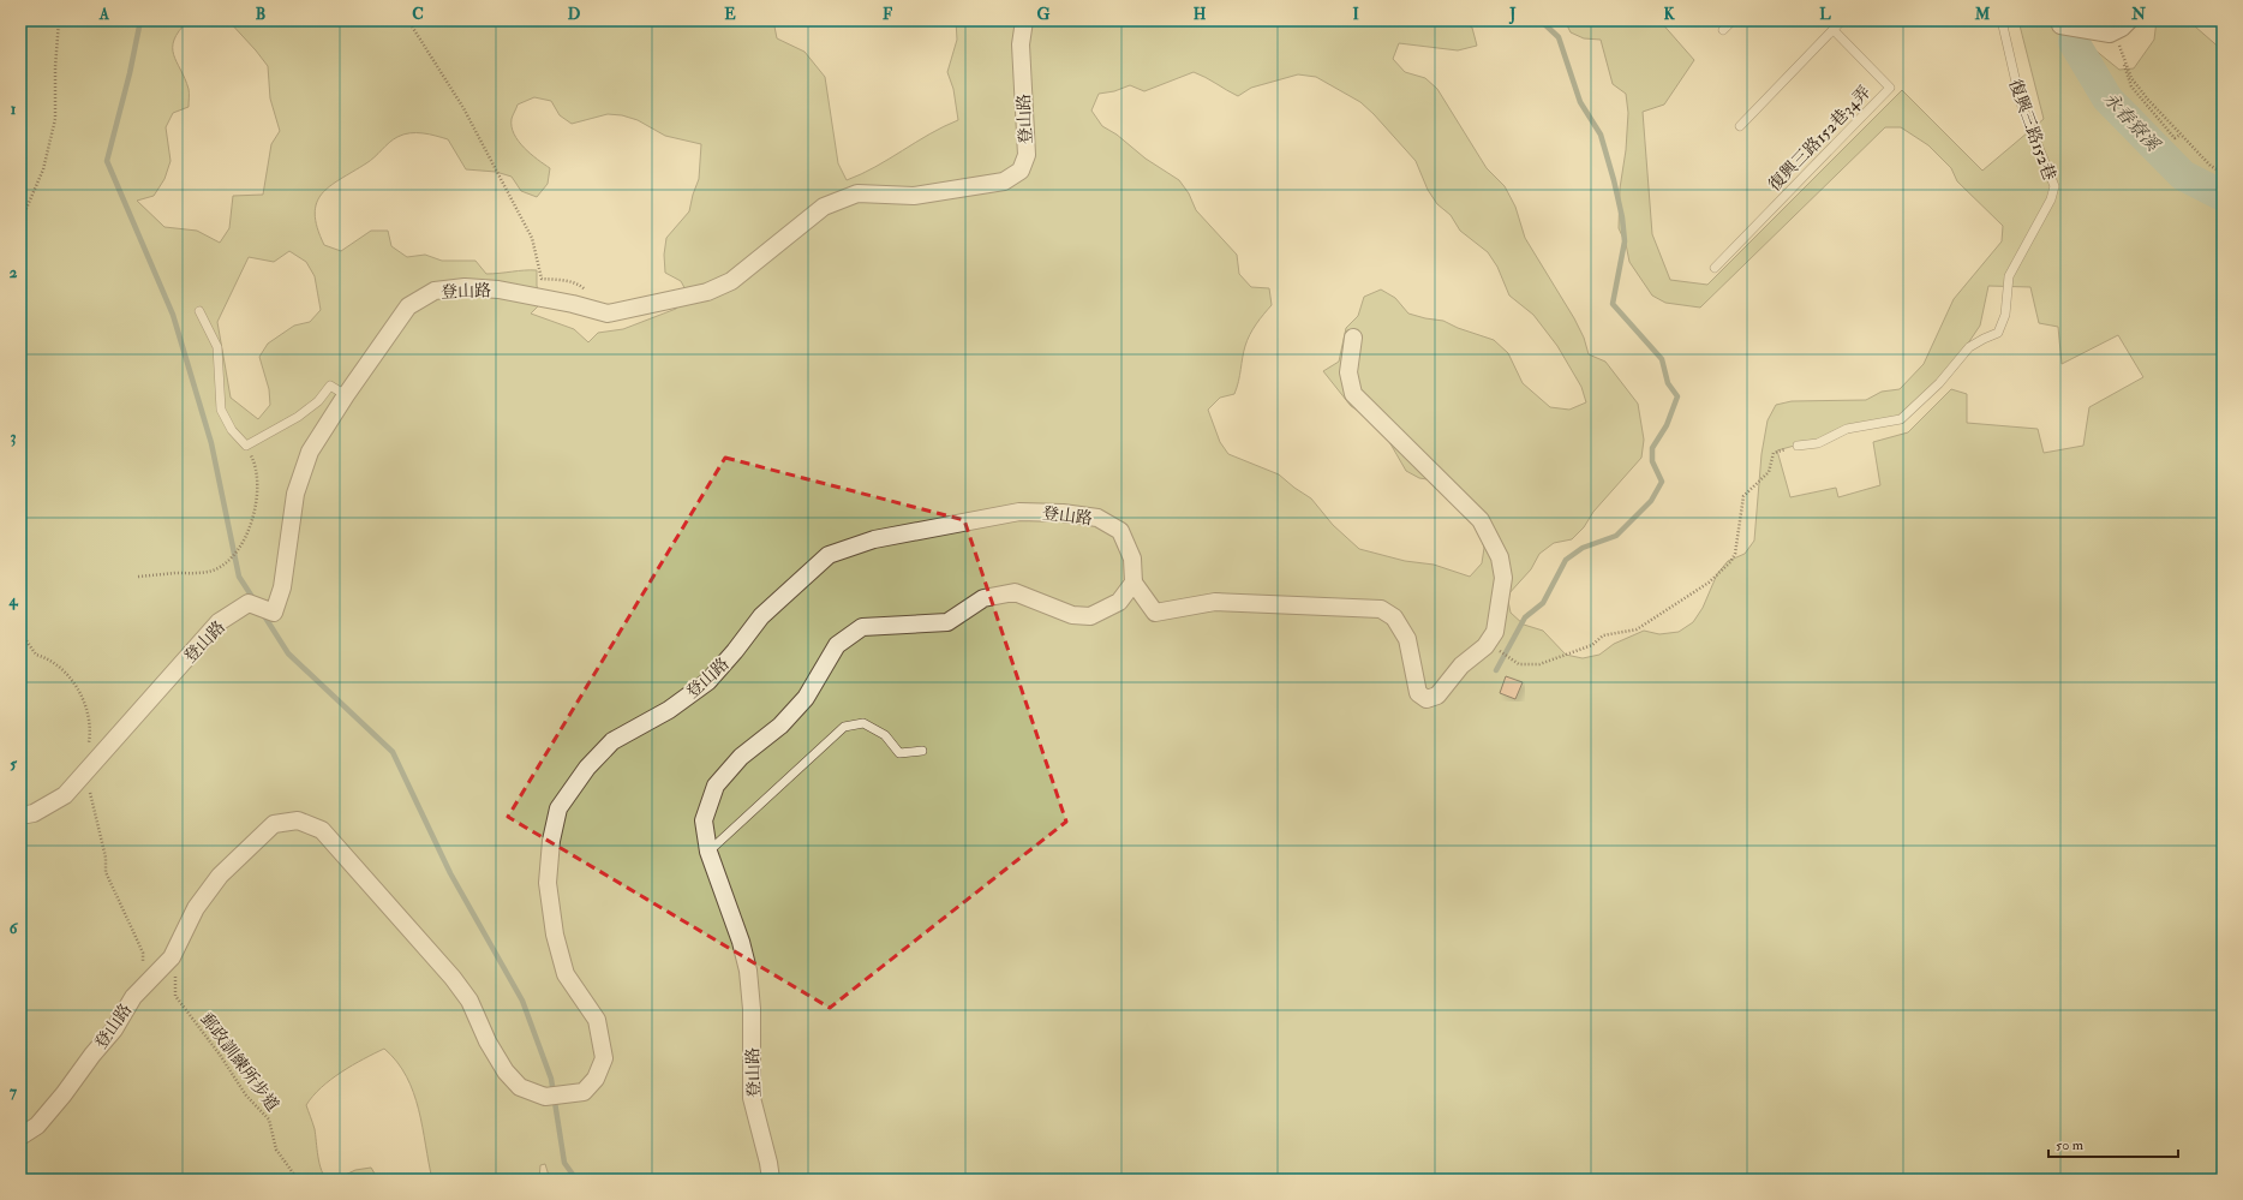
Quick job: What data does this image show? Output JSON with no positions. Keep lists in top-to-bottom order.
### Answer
{
  "streets": {
    "street": ["登山路"],
    "lane": ["復興三路152巷", "復興三路152巷34弄"],
    "path": ["郵政訓練所步道"]
  },
  "crossings": [
    ["登山路", "郵政訓練所步道"]
  ],
  "water": ["永春寮溪"],
  "scale_bar": "50 m",
  "grid": {
    "columns": [
      "A",
      "B",
      "C",
      "D",
      "E",
      "F",
      "G",
      "H",
      "I",
      "J",
      "K",
      "L",
      "M",
      "N"
    ],
    "rows": [
      "1",
      "2",
      "3",
      "4",
      "5",
      "6",
      "7"
    ]
  }
}
